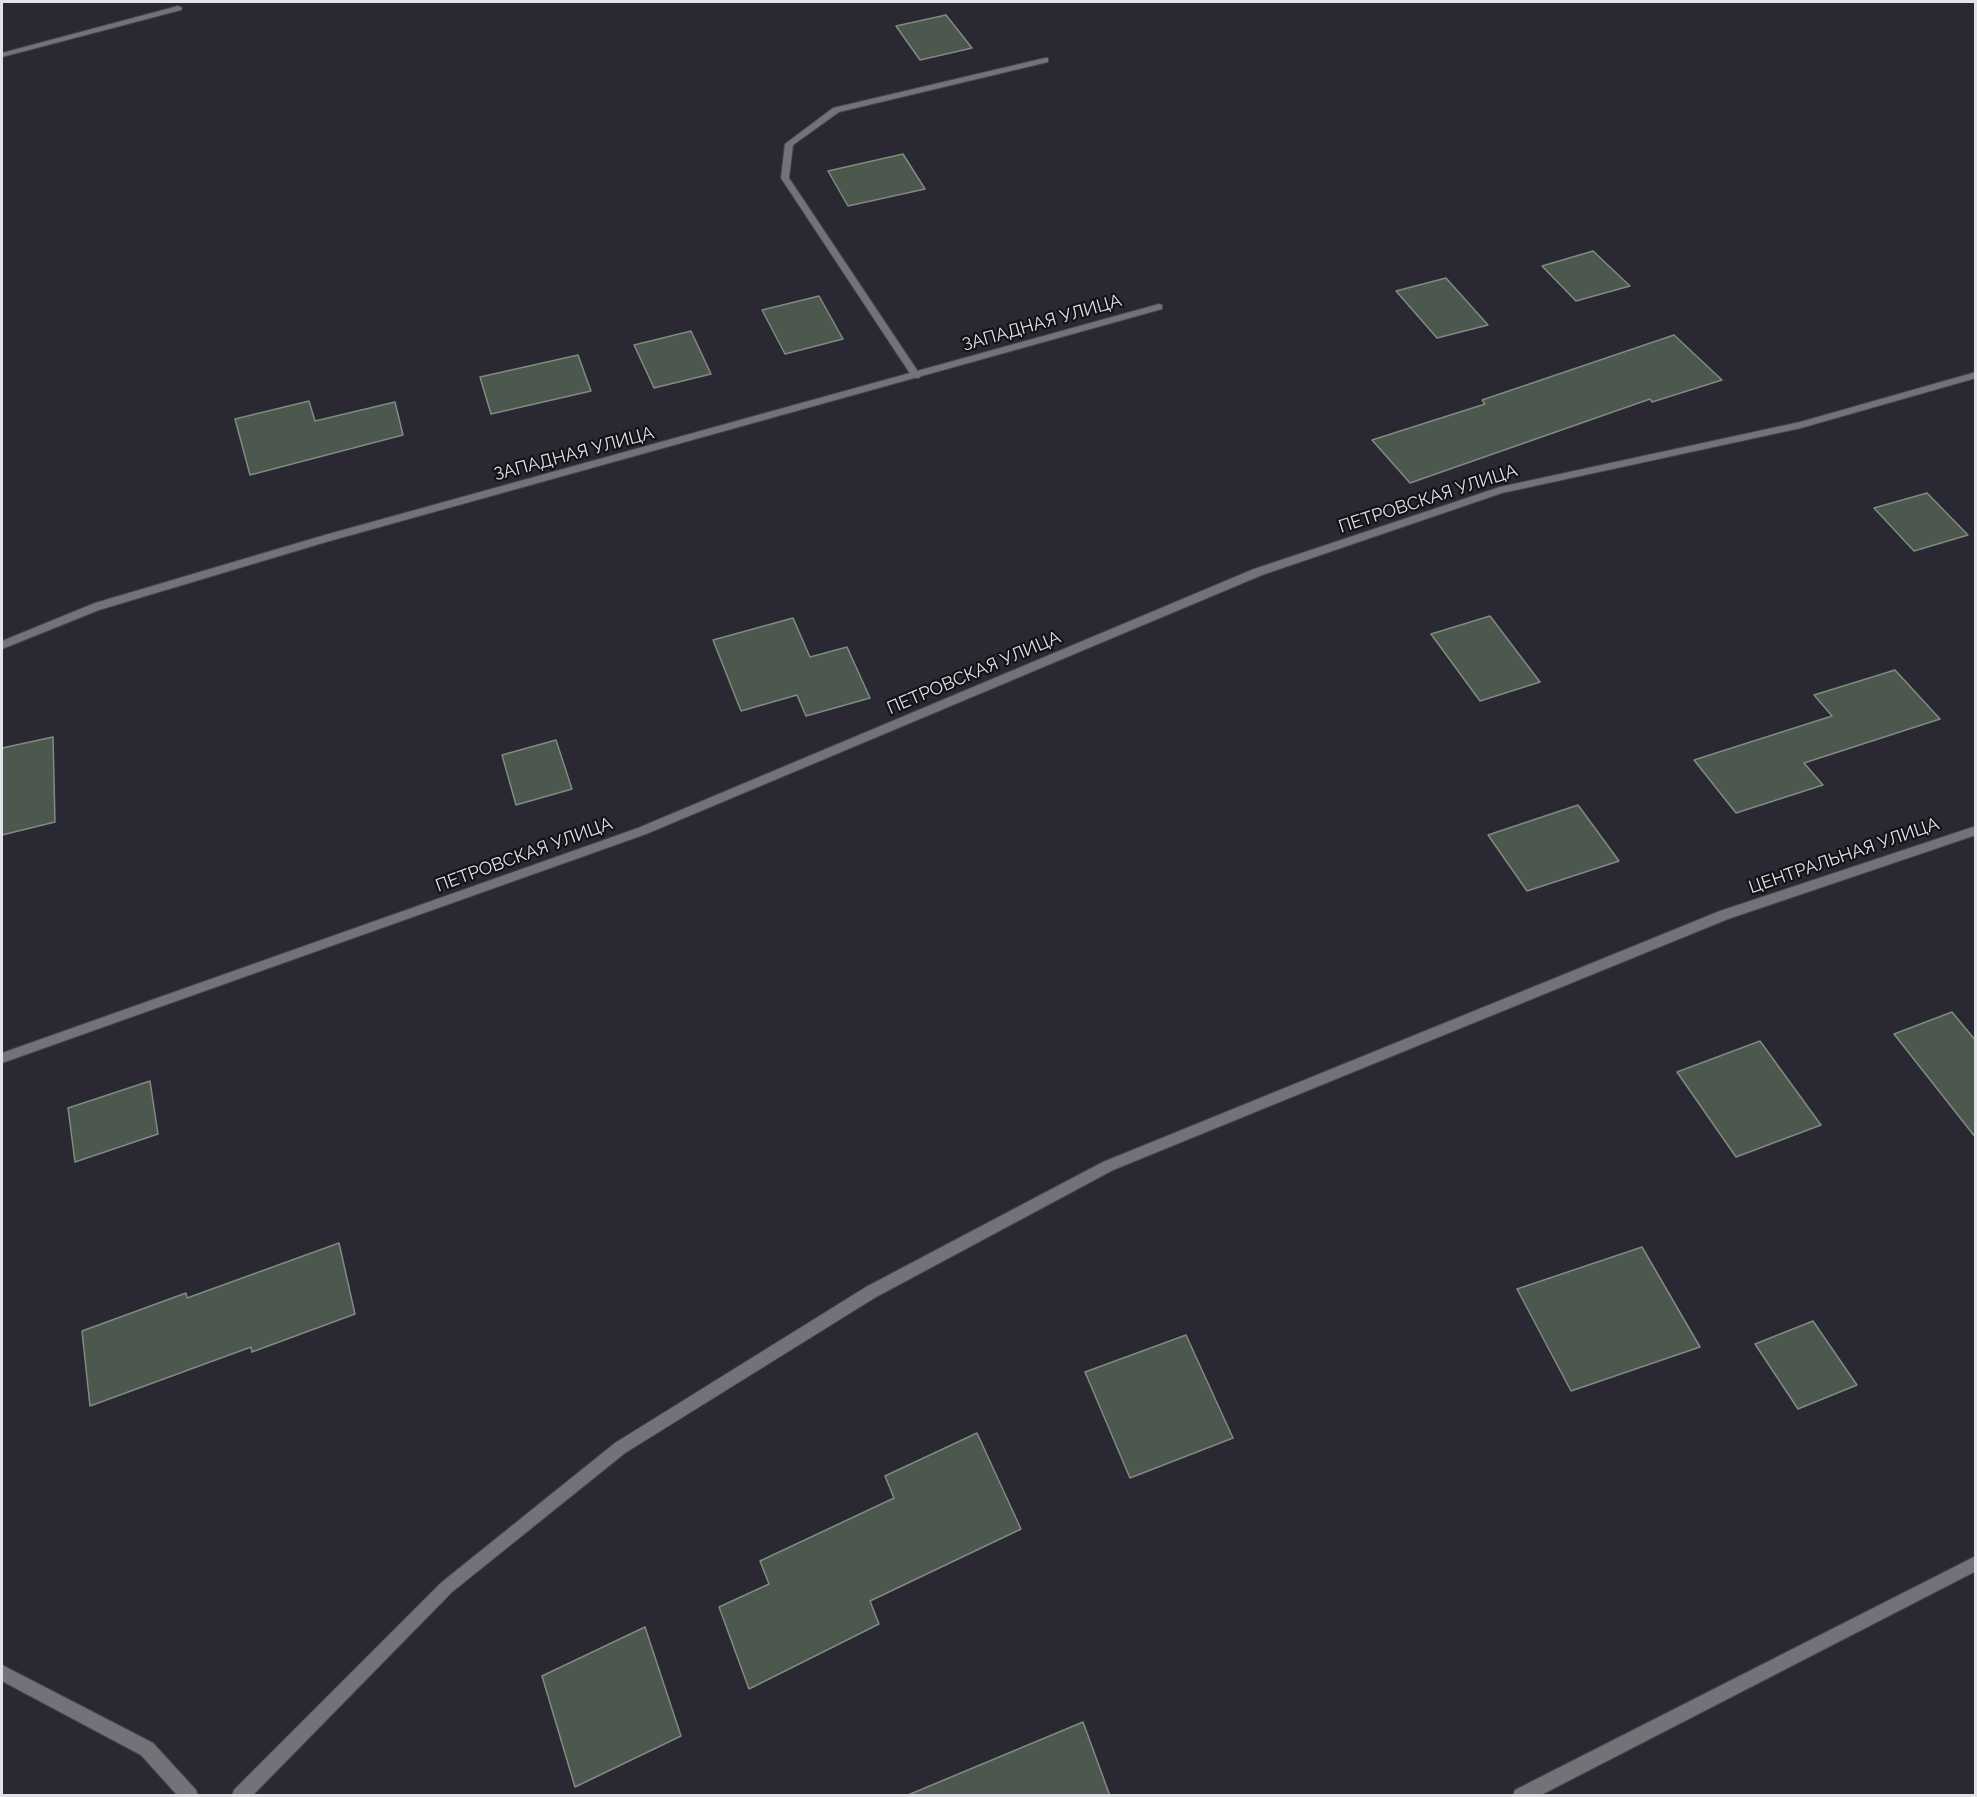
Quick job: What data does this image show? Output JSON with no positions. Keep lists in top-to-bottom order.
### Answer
{
  "streets": {
    "street": ["ЗАПАДНАЯ УЛИЦА", "ПЕТРОВСКАЯ УЛИЦА", "ЦЕНТРАЛЬНАЯ УЛИЦА"]
  }
}
